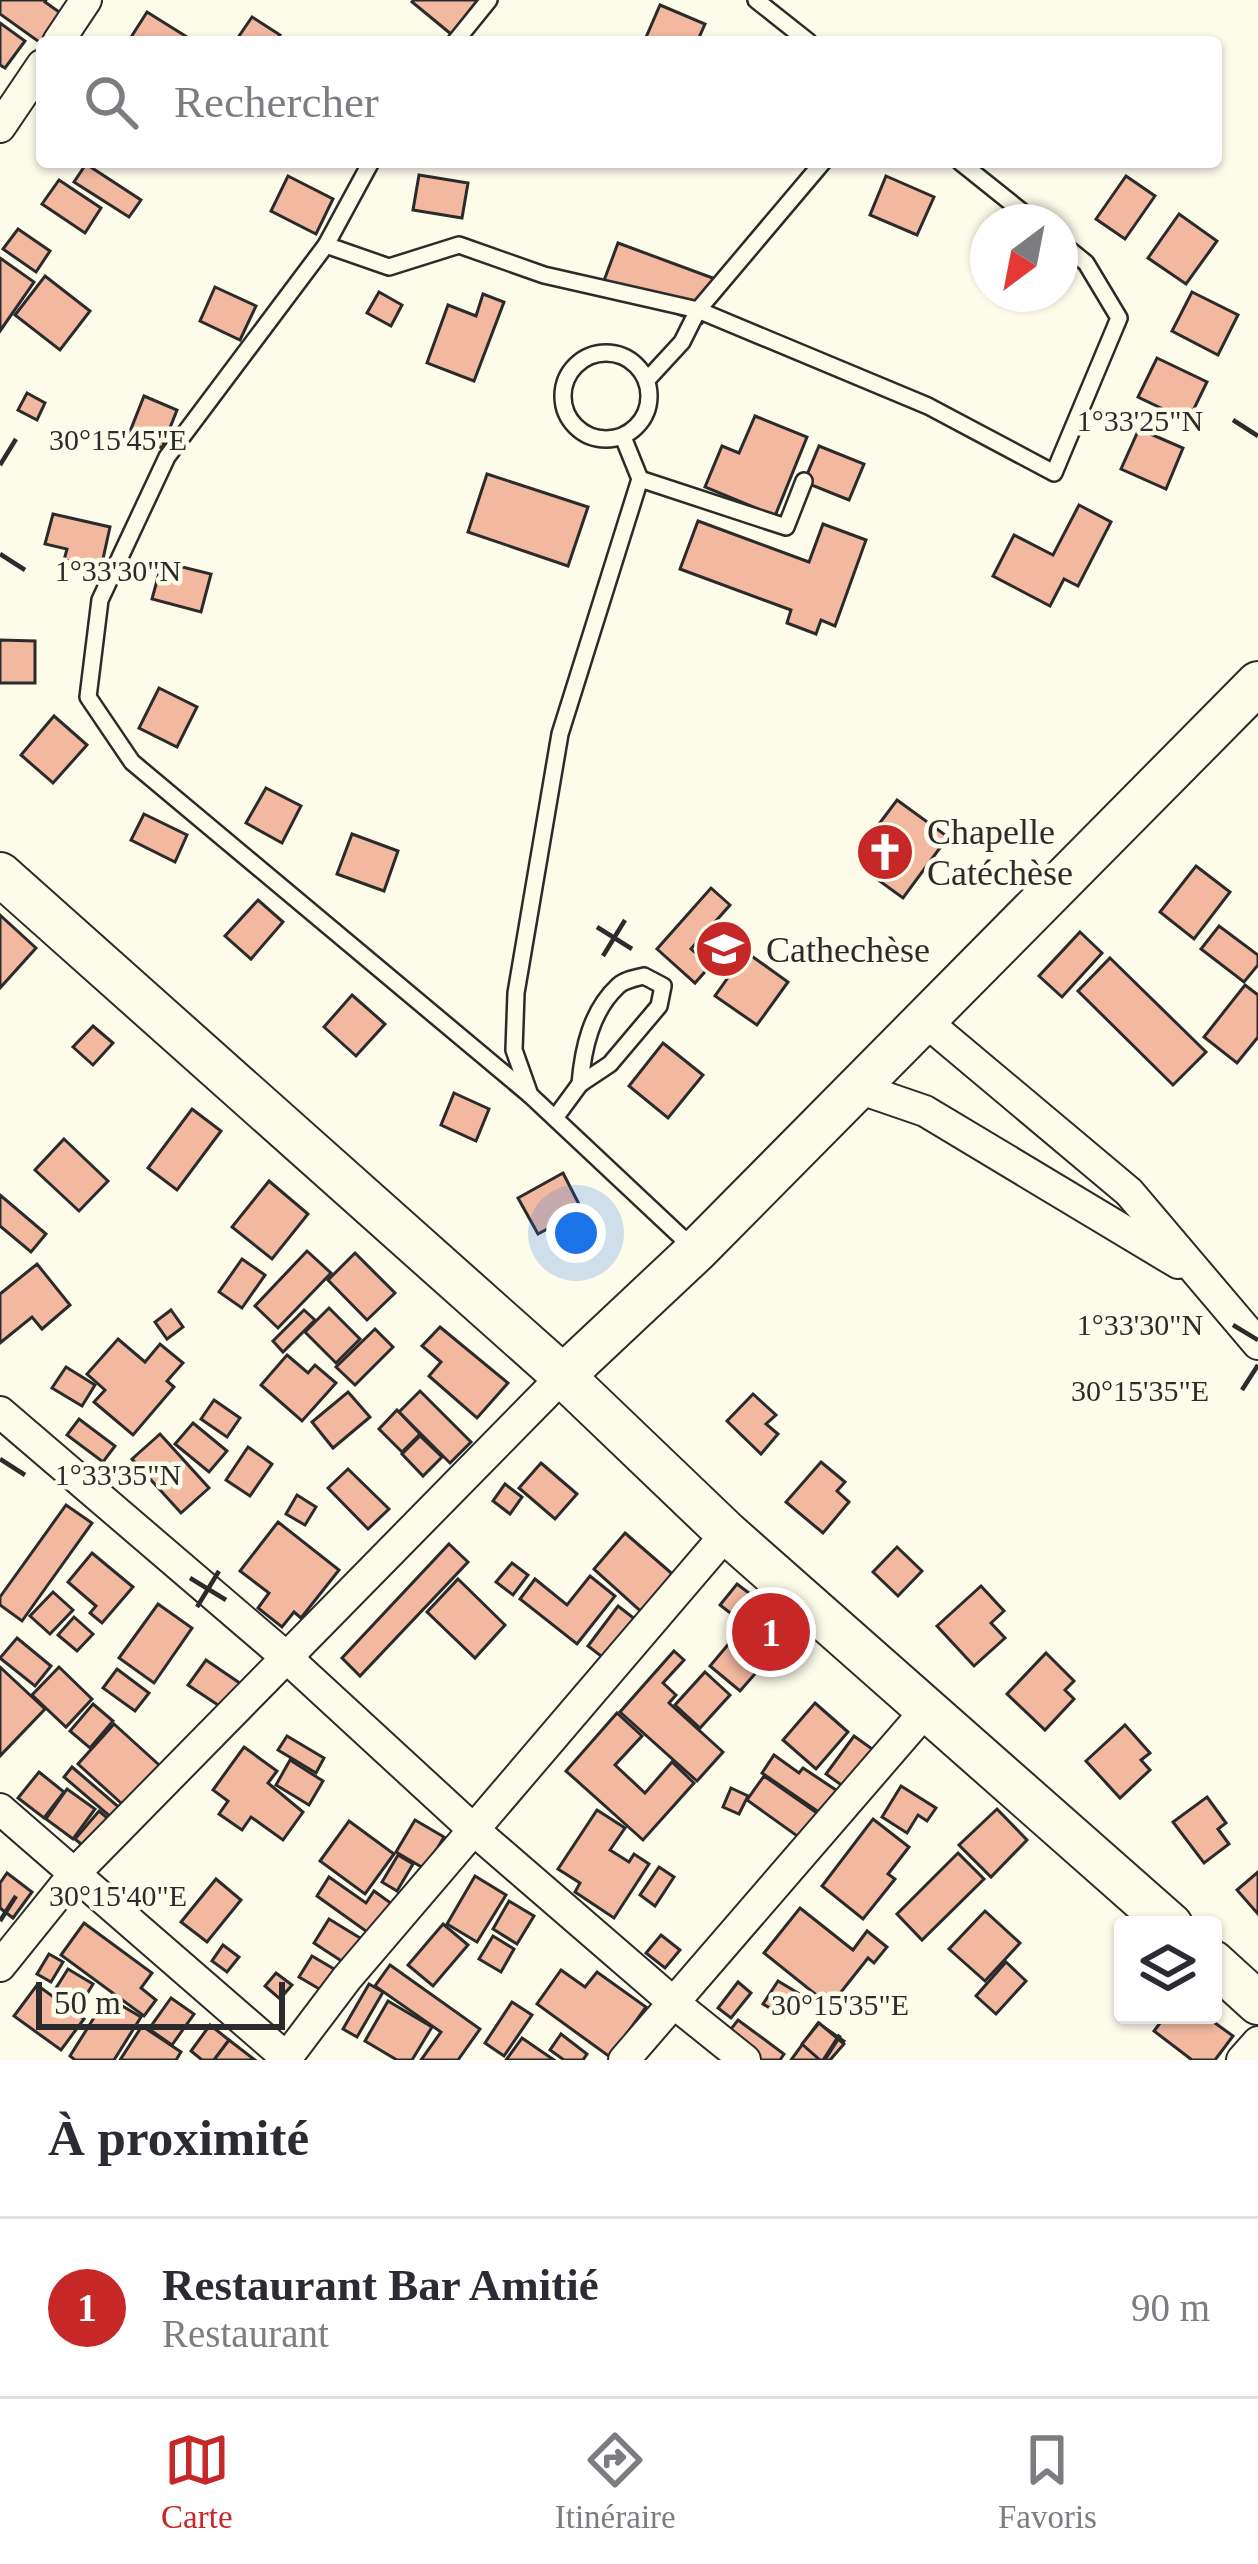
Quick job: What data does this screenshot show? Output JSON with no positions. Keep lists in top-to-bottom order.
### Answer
{
  "places": {
    "church": ["Chapelle Catéchèse"],
    "school or university": ["Cathechèse"]
  },
  "scale_bar": "50 m",
  "north": "bottom left",
  "page": {
    "search": "Rechercher",
    "pins": "1",
    "scale": "50 m",
    "heading": "À proximité",
    "list": [
      {
        "mark": "1",
        "name": "Restaurant Bar Amitié",
        "note": "Restaurant",
        "value": "90 m"
      }
    ],
    "nav": ["Carte", "Itinéraire", "Favoris"]
  },
  "coordinates": [
    "1°33'25\"N",
    "30°15'45\"E",
    "1°33'30\"N",
    "30°15'35\"E",
    "1°33'35\"N",
    "30°15'40\"E"
  ]
}
